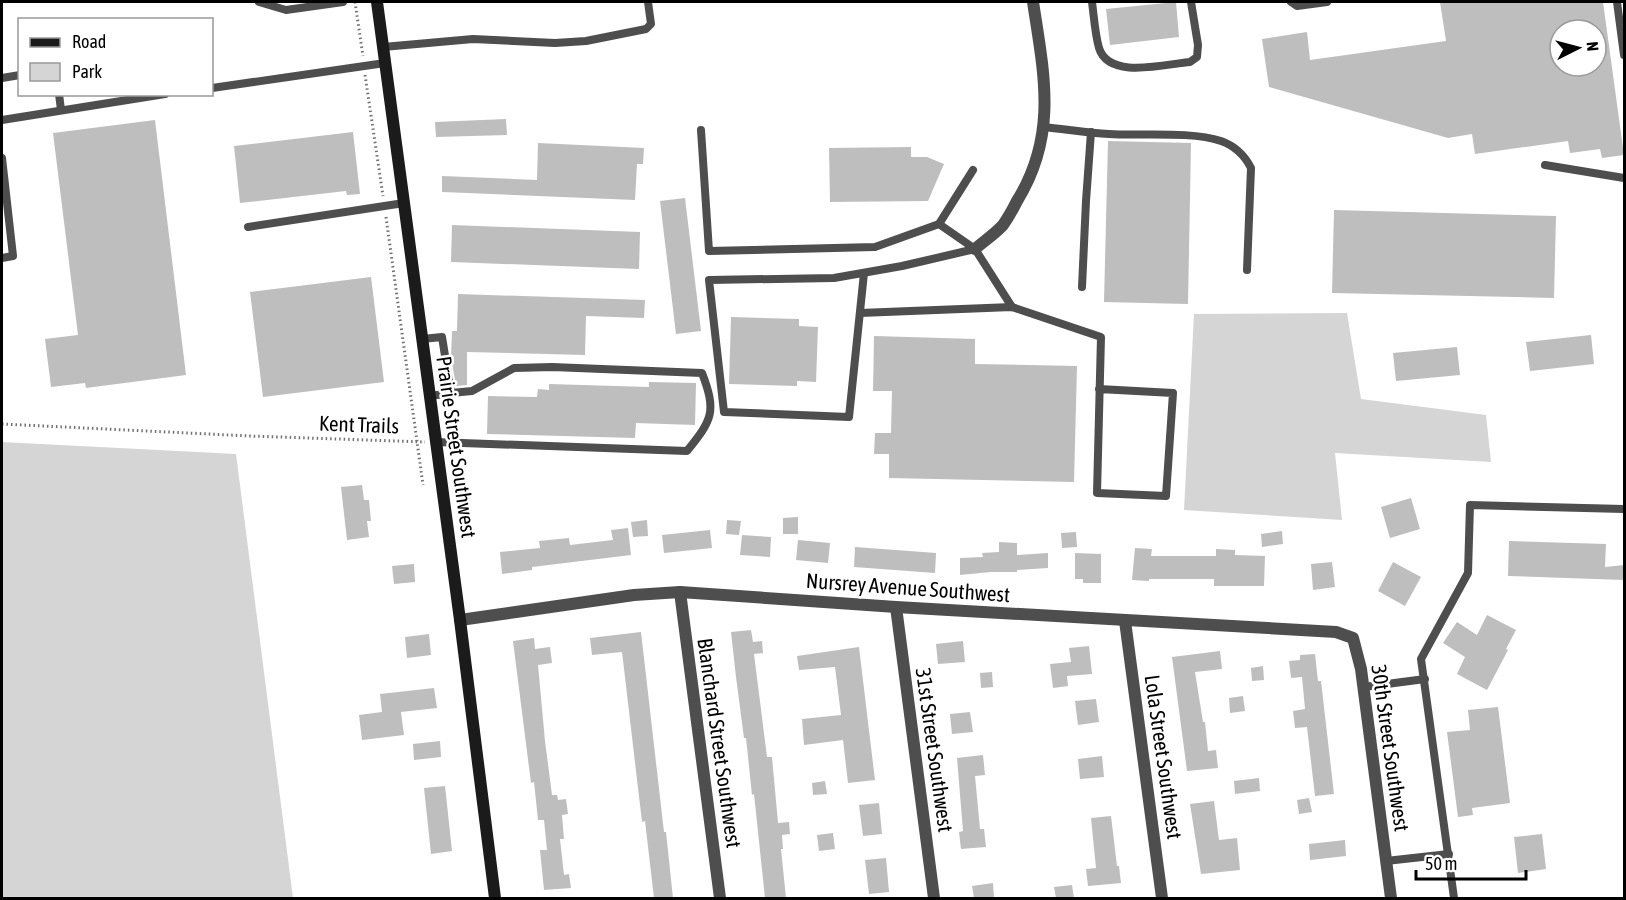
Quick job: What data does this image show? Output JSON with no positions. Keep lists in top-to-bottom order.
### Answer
{
  "streets": {
    "street": [
      "Prairie Street Southwest",
      "Nursrey Avenue Southwest",
      "Blanchard Street Southwest",
      "30th Street Southwest",
      "31st Street Southwest",
      "Lola Street Southwest"
    ],
    "path": ["Kent Trails"]
  },
  "crossings": [
    ["Prairie Street Southwest", "Nursrey Avenue Southwest"],
    ["Nursrey Avenue Southwest", "Blanchard Street Southwest"],
    ["Nursrey Avenue Southwest", "30th Street Southwest"],
    ["Nursrey Avenue Southwest", "31st Street Southwest"],
    ["Nursrey Avenue Southwest", "Lola Street Southwest"]
  ],
  "legend": ["Road", "Park"],
  "scale_bar": "50 m",
  "north": "right"
}
